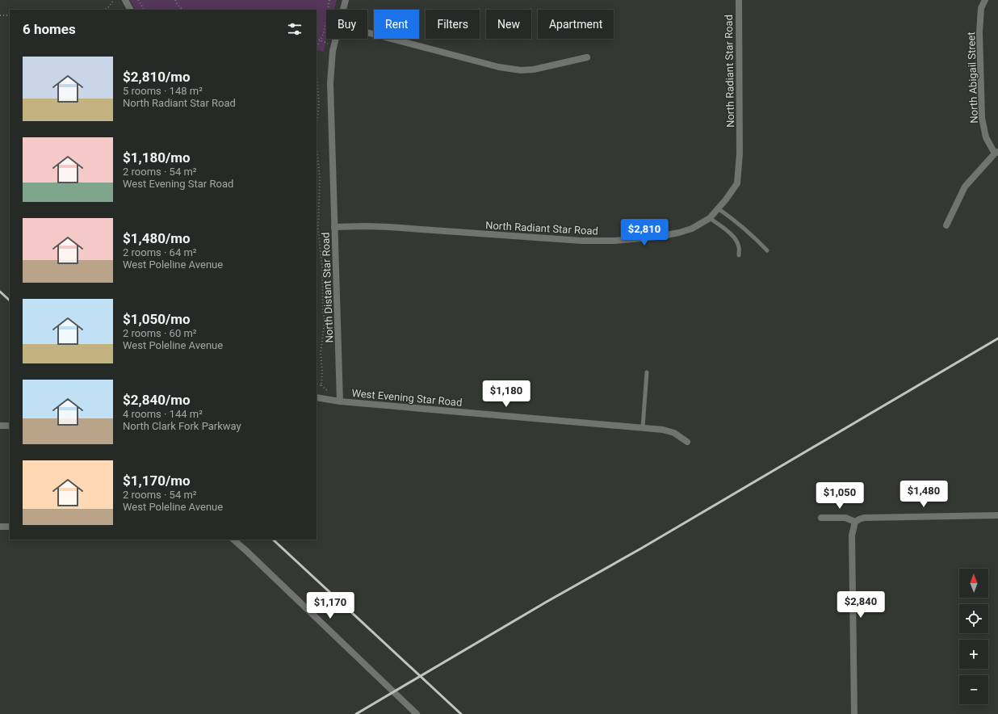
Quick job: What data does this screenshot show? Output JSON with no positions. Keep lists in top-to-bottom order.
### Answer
{
  "streets": {
    "street": [
      "North Radiant Star Road",
      "North Abigail Street",
      "North Distant Star Road",
      "West Evening Star Road"
    ]
  },
  "crossings": [
    ["North Radiant Star Road", "North Distant Star Road"],
    ["North Distant Star Road", "West Evening Star Road"]
  ],
  "north": "top",
  "page": {
    "chip": [
      "Buy",
      "Rent",
      "Filters",
      "New",
      "Apartment"
    ],
    "heading": "6 homes",
    "list": [
      {
        "name": "$2,810/mo",
        "note": "5 rooms · 148 m² · North Radiant Star Road"
      },
      {
        "name": "$1,180/mo",
        "note": "2 rooms · 54 m² · West Evening Star Road"
      },
      {
        "name": "$1,480/mo",
        "note": "2 rooms · 64 m² · West Poleline Avenue"
      },
      {
        "name": "$1,050/mo",
        "note": "2 rooms · 60 m² · West Poleline Avenue"
      },
      {
        "name": "$2,840/mo",
        "note": "4 rooms · 144 m² · North Clark Fork Parkway"
      },
      {
        "name": "$1,170/mo",
        "note": "2 rooms · 54 m² · West Poleline Avenue"
      }
    ],
    "price": [
      "$2,810",
      "$1,180",
      "$1,480",
      "$1,050",
      "$2,840",
      "$1,170"
    ],
    "map_buttons": ["+", "−"]
  }
}
